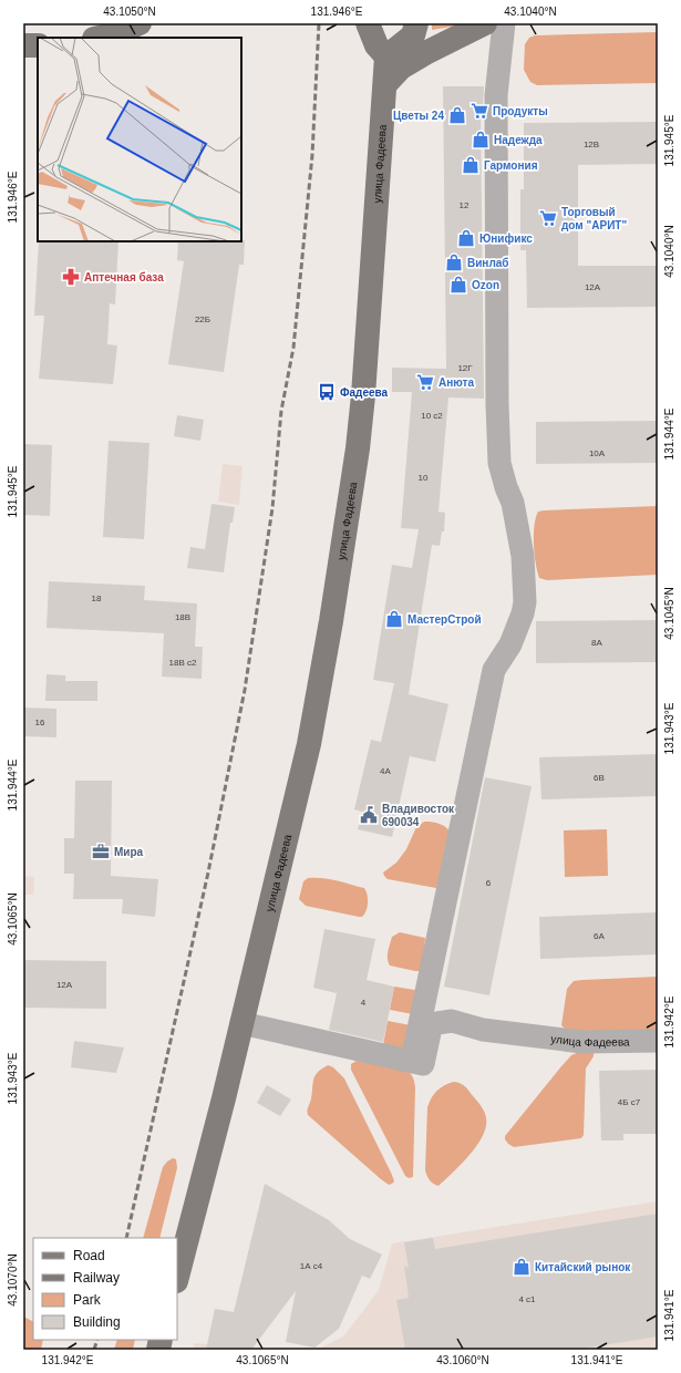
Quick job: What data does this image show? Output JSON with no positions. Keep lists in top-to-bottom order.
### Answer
{
  "streets": {
    "main road": ["улица Фадеева"]
  },
  "places": {
    "supermarket": ["Продукты", "Торговый дом \"АРИТ\"", "Анюта"],
    "shop": [
      "Цветы 24",
      "Надежда",
      "Гармония",
      "Юнификс",
      "Винлаб",
      "Ozon",
      "МастерСтрой",
      "Китайский рынок"
    ],
    "pharmacy": ["Аптечная база"],
    "bus stop": ["Фадеева"],
    "public building": ["Владивосток 690034"],
    "office": ["Мира"]
  },
  "house_numbers": [
    "12В",
    "12",
    "12А",
    "22Б",
    "12Г",
    "10 с2",
    "10А",
    "10",
    "18",
    "18В",
    "8А",
    "18В с2",
    "16",
    "4А",
    "6В",
    "6",
    "6А",
    "12А",
    "4",
    "4Б с7",
    "1А с4",
    "4 с1"
  ],
  "legend": [
    "Road",
    "Railway",
    "Park",
    "Building"
  ],
  "coordinates": [
    "43.1050°N",
    "131.946°E",
    "43.1040°N",
    "131.945°E",
    "131.944°E",
    "43.1045°N",
    "131.943°E",
    "43.1065°N",
    "131.942°E",
    "43.1070°N",
    "131.941°E",
    "43.1060°N"
  ]
}
